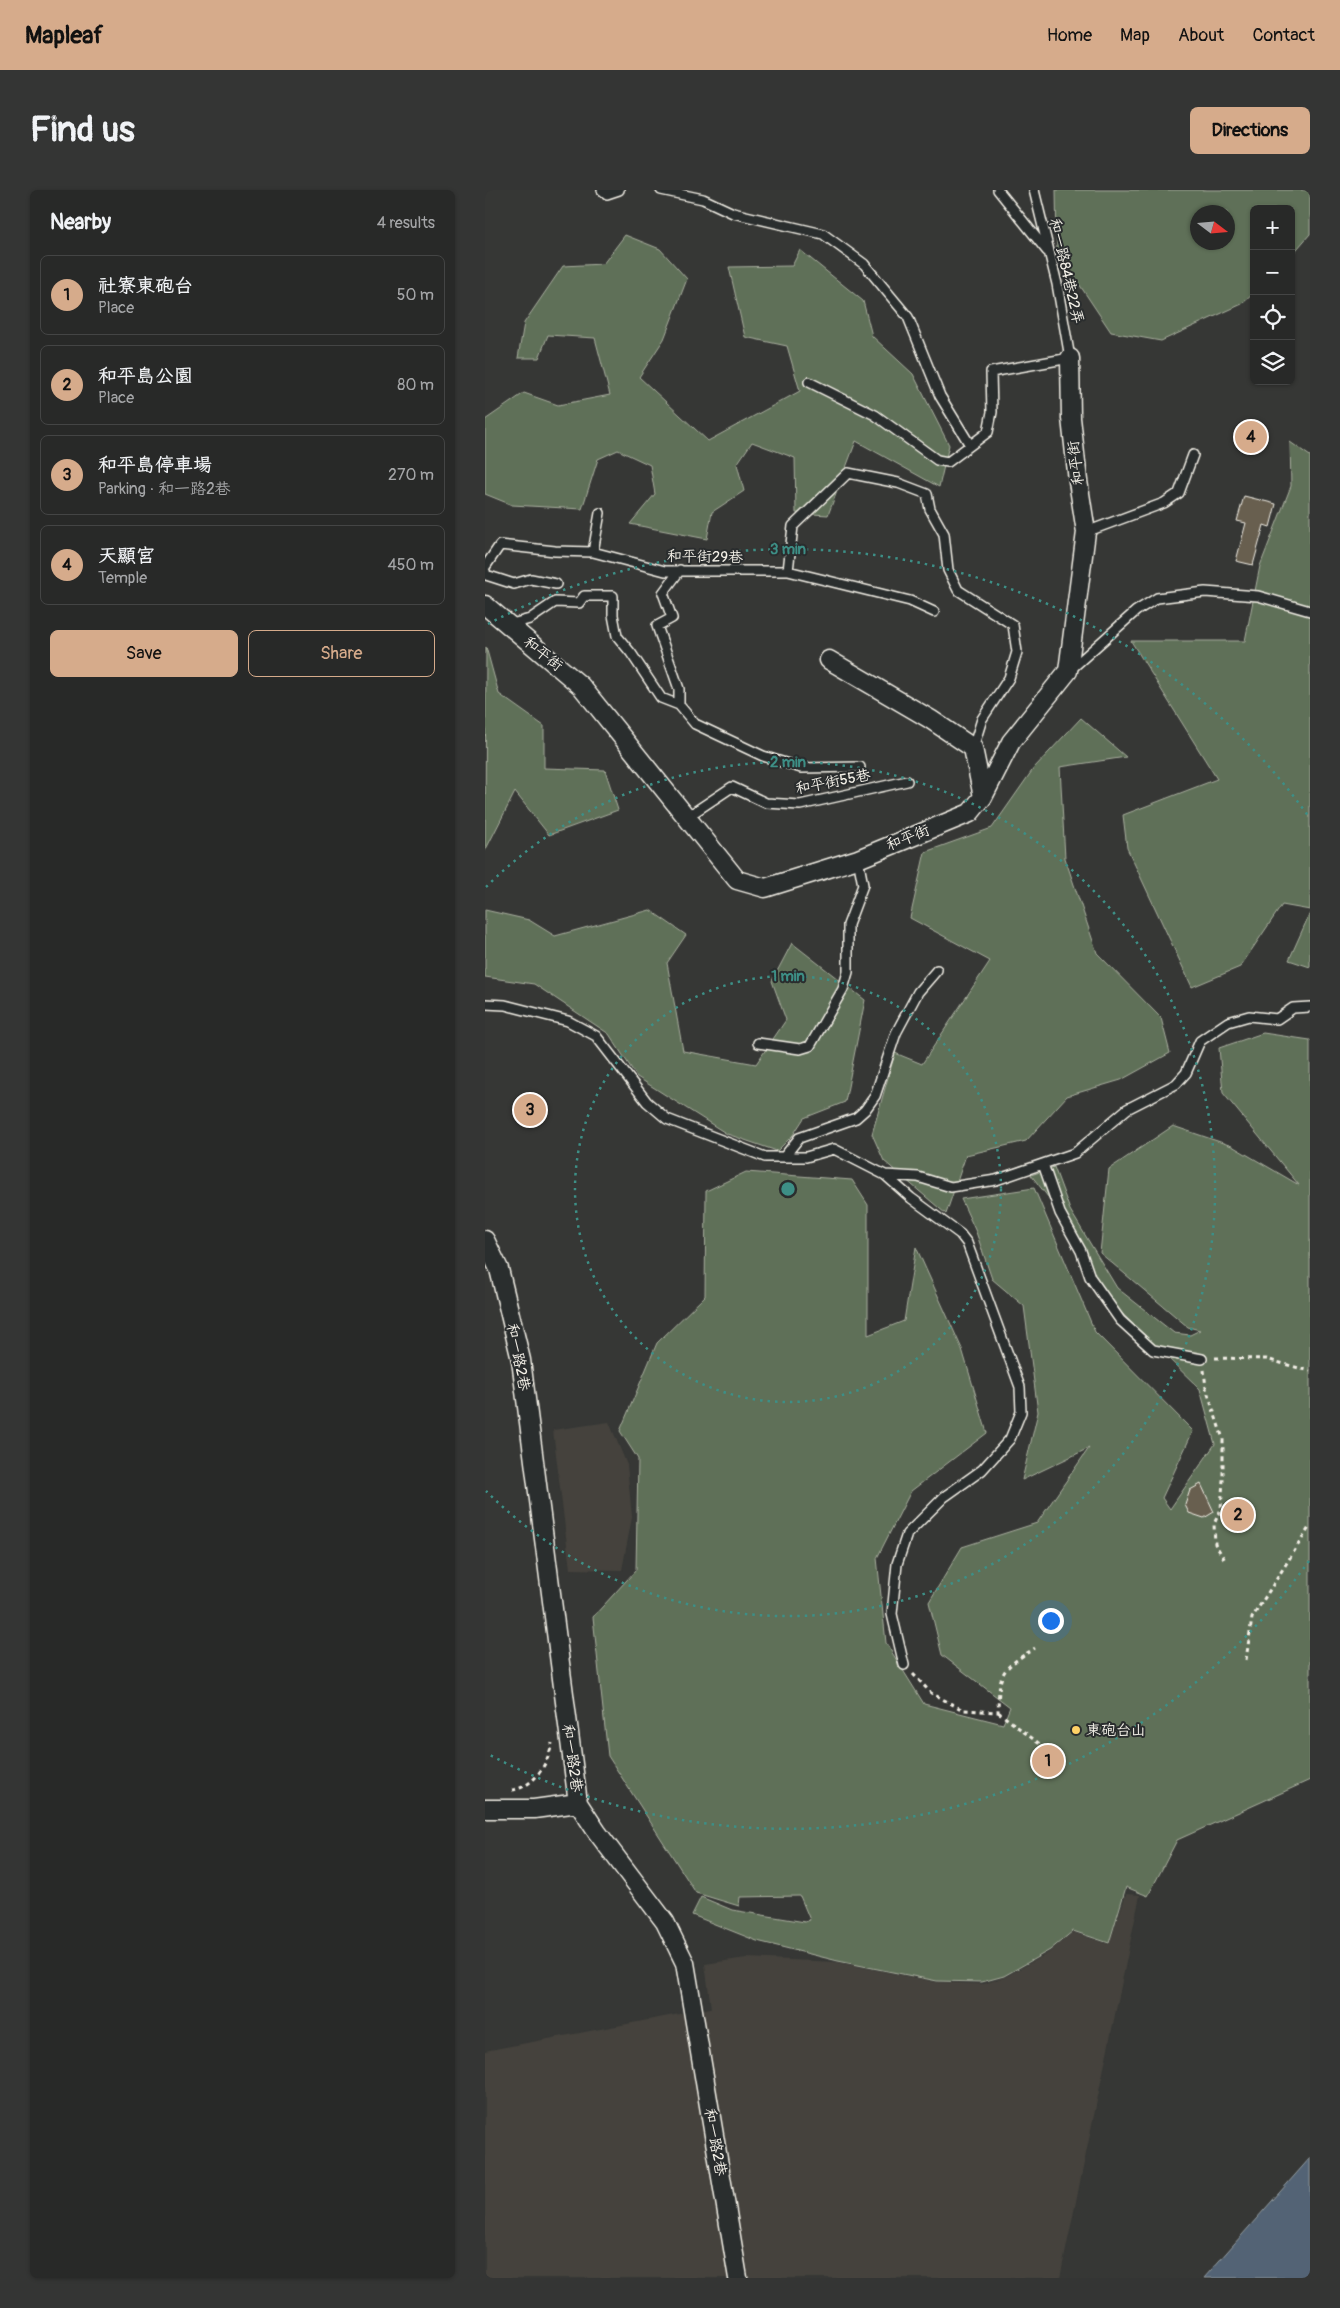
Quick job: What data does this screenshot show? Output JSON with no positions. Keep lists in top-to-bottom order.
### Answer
{
  "streets": {
    "street": ["和平街", "和一路2巷"],
    "lane": ["和一路84巷22弄", "和平街29巷", "和平街55巷"]
  },
  "crossings": [
    ["和一路84巷22弄", "和平街"],
    ["和平街", "和平街55巷"]
  ],
  "places": ["東砲台山"],
  "north": "right",
  "page": {
    "header": "Mapleaf",
    "nav": [
      "Home",
      "Map",
      "About",
      "Contact"
    ],
    "buttons": [
      "Directions",
      ["Save", "Share"]
    ],
    "title": "Find us",
    "heading": ["Nearby", "4 results"],
    "map_buttons": ["+", "−"],
    "list": [
      {
        "mark": "1",
        "name": "社寮東砲台",
        "note": "Place",
        "value": "50 m"
      },
      {
        "mark": "2",
        "name": "和平島公園",
        "note": "Place",
        "value": "80 m"
      },
      {
        "mark": "3",
        "name": "和平島停車場",
        "note": "Parking · 和一路2巷",
        "value": "270 m"
      },
      {
        "mark": "4",
        "name": "天顯宮",
        "note": "Temple",
        "value": "450 m"
      }
    ],
    "pins": [
      "4",
      "3",
      "2",
      "1"
    ]
  },
  "rings": ["3 min", "2 min", "1 min"]
}
